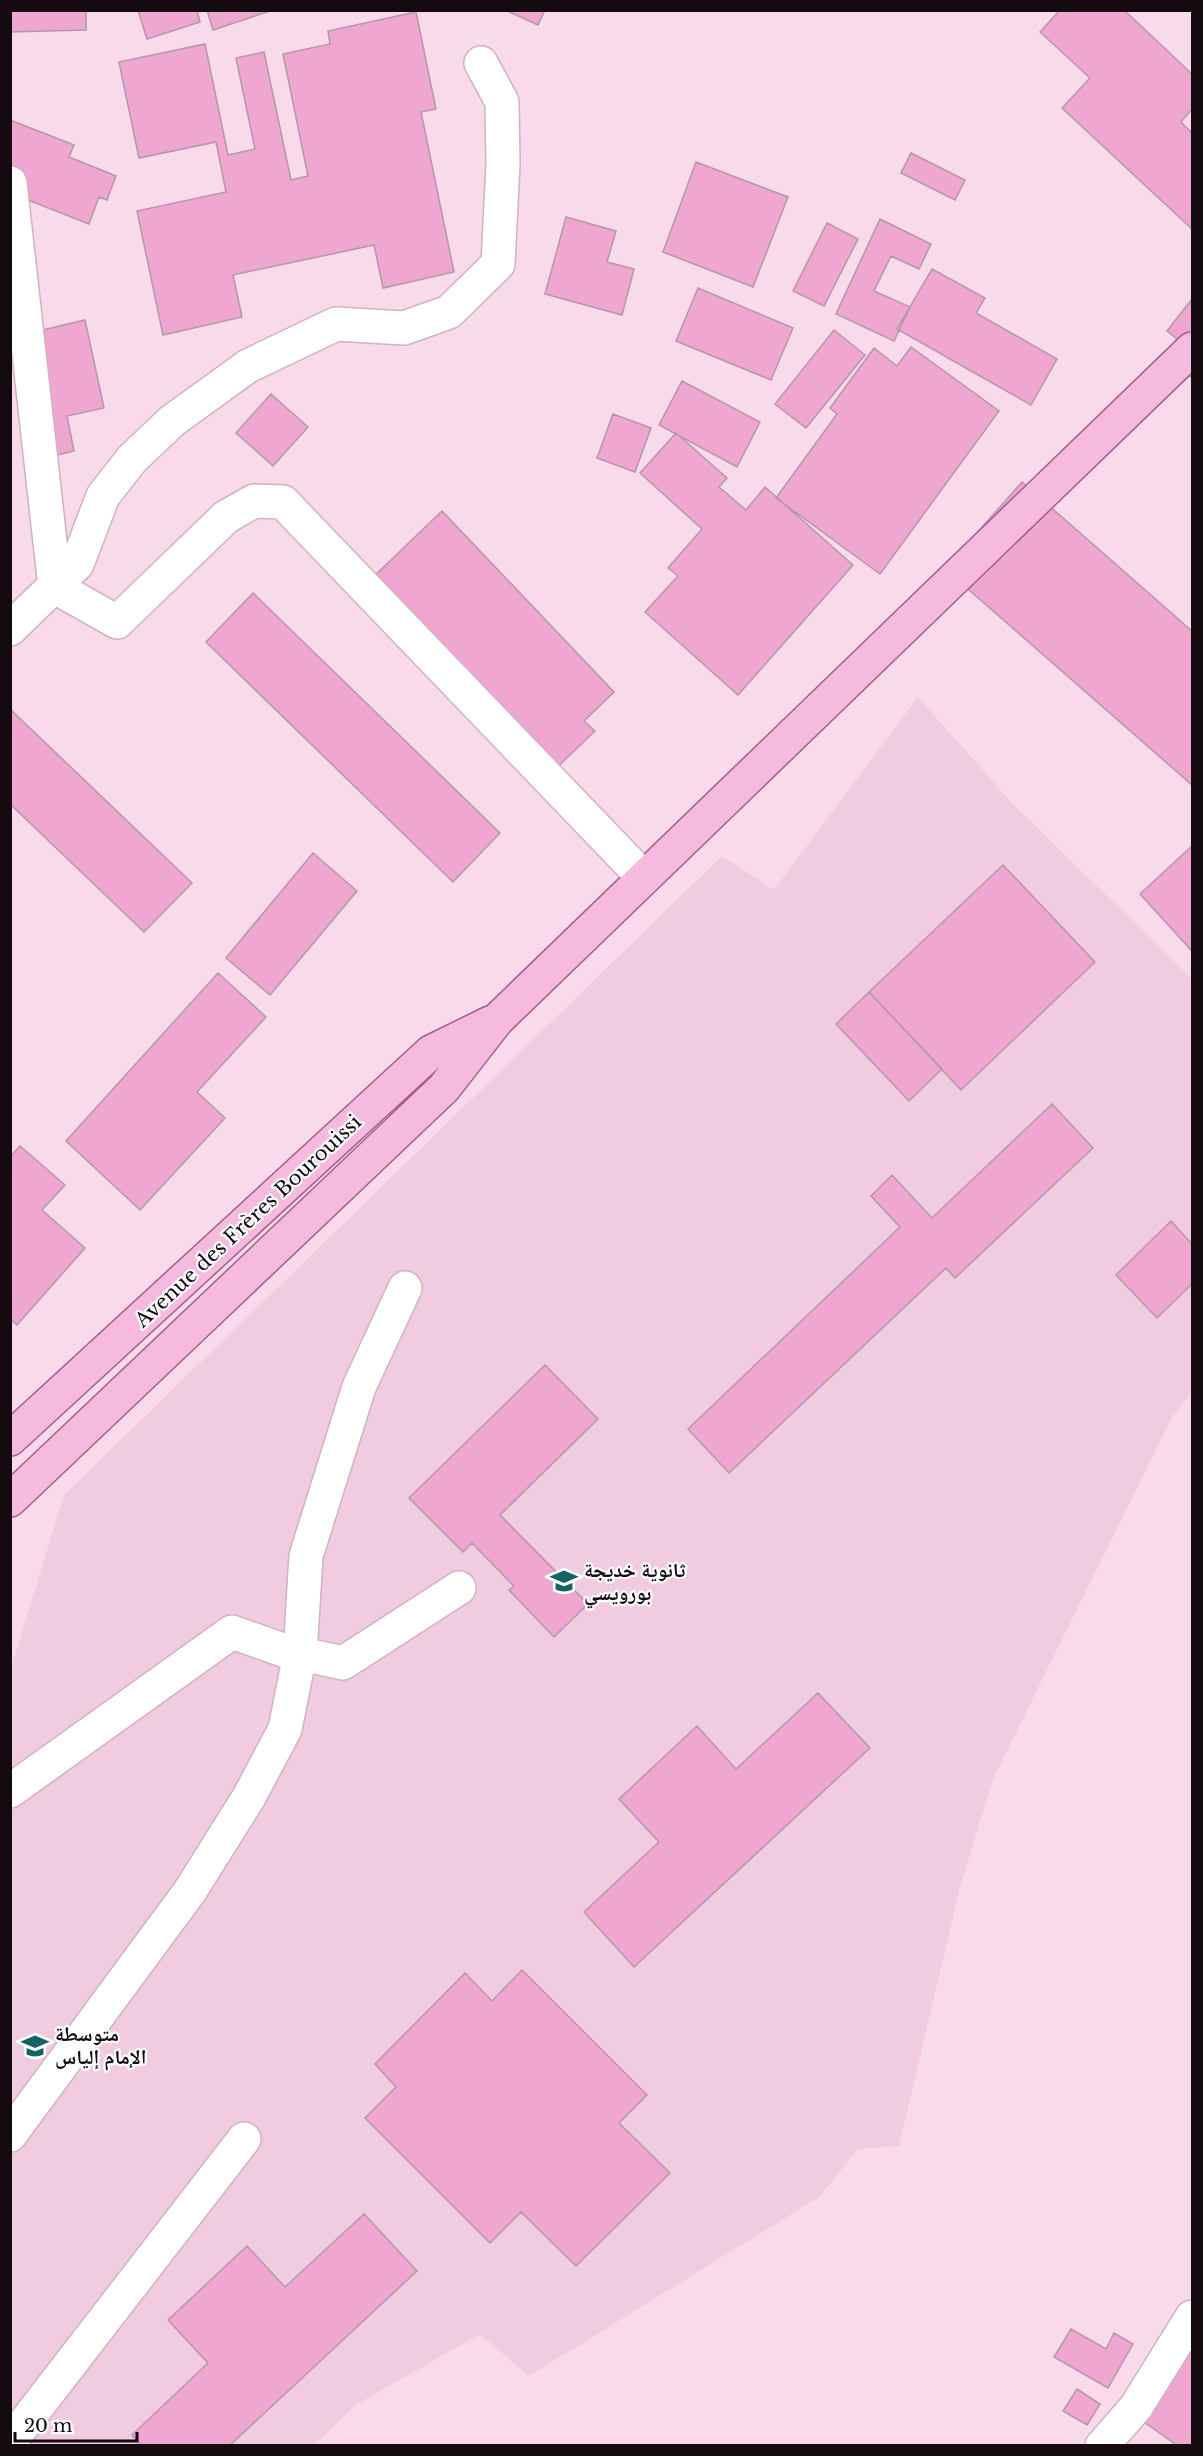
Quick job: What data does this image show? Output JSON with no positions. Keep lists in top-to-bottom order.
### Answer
{
  "streets": {
    "main road": ["Avenue des Frères Bourouissi"]
  },
  "places": {
    "school or university": ["ثانوية خديجة بورويسي", "متوسطة الإمام إلياس"]
  },
  "scale_bar": "20 m"
}
